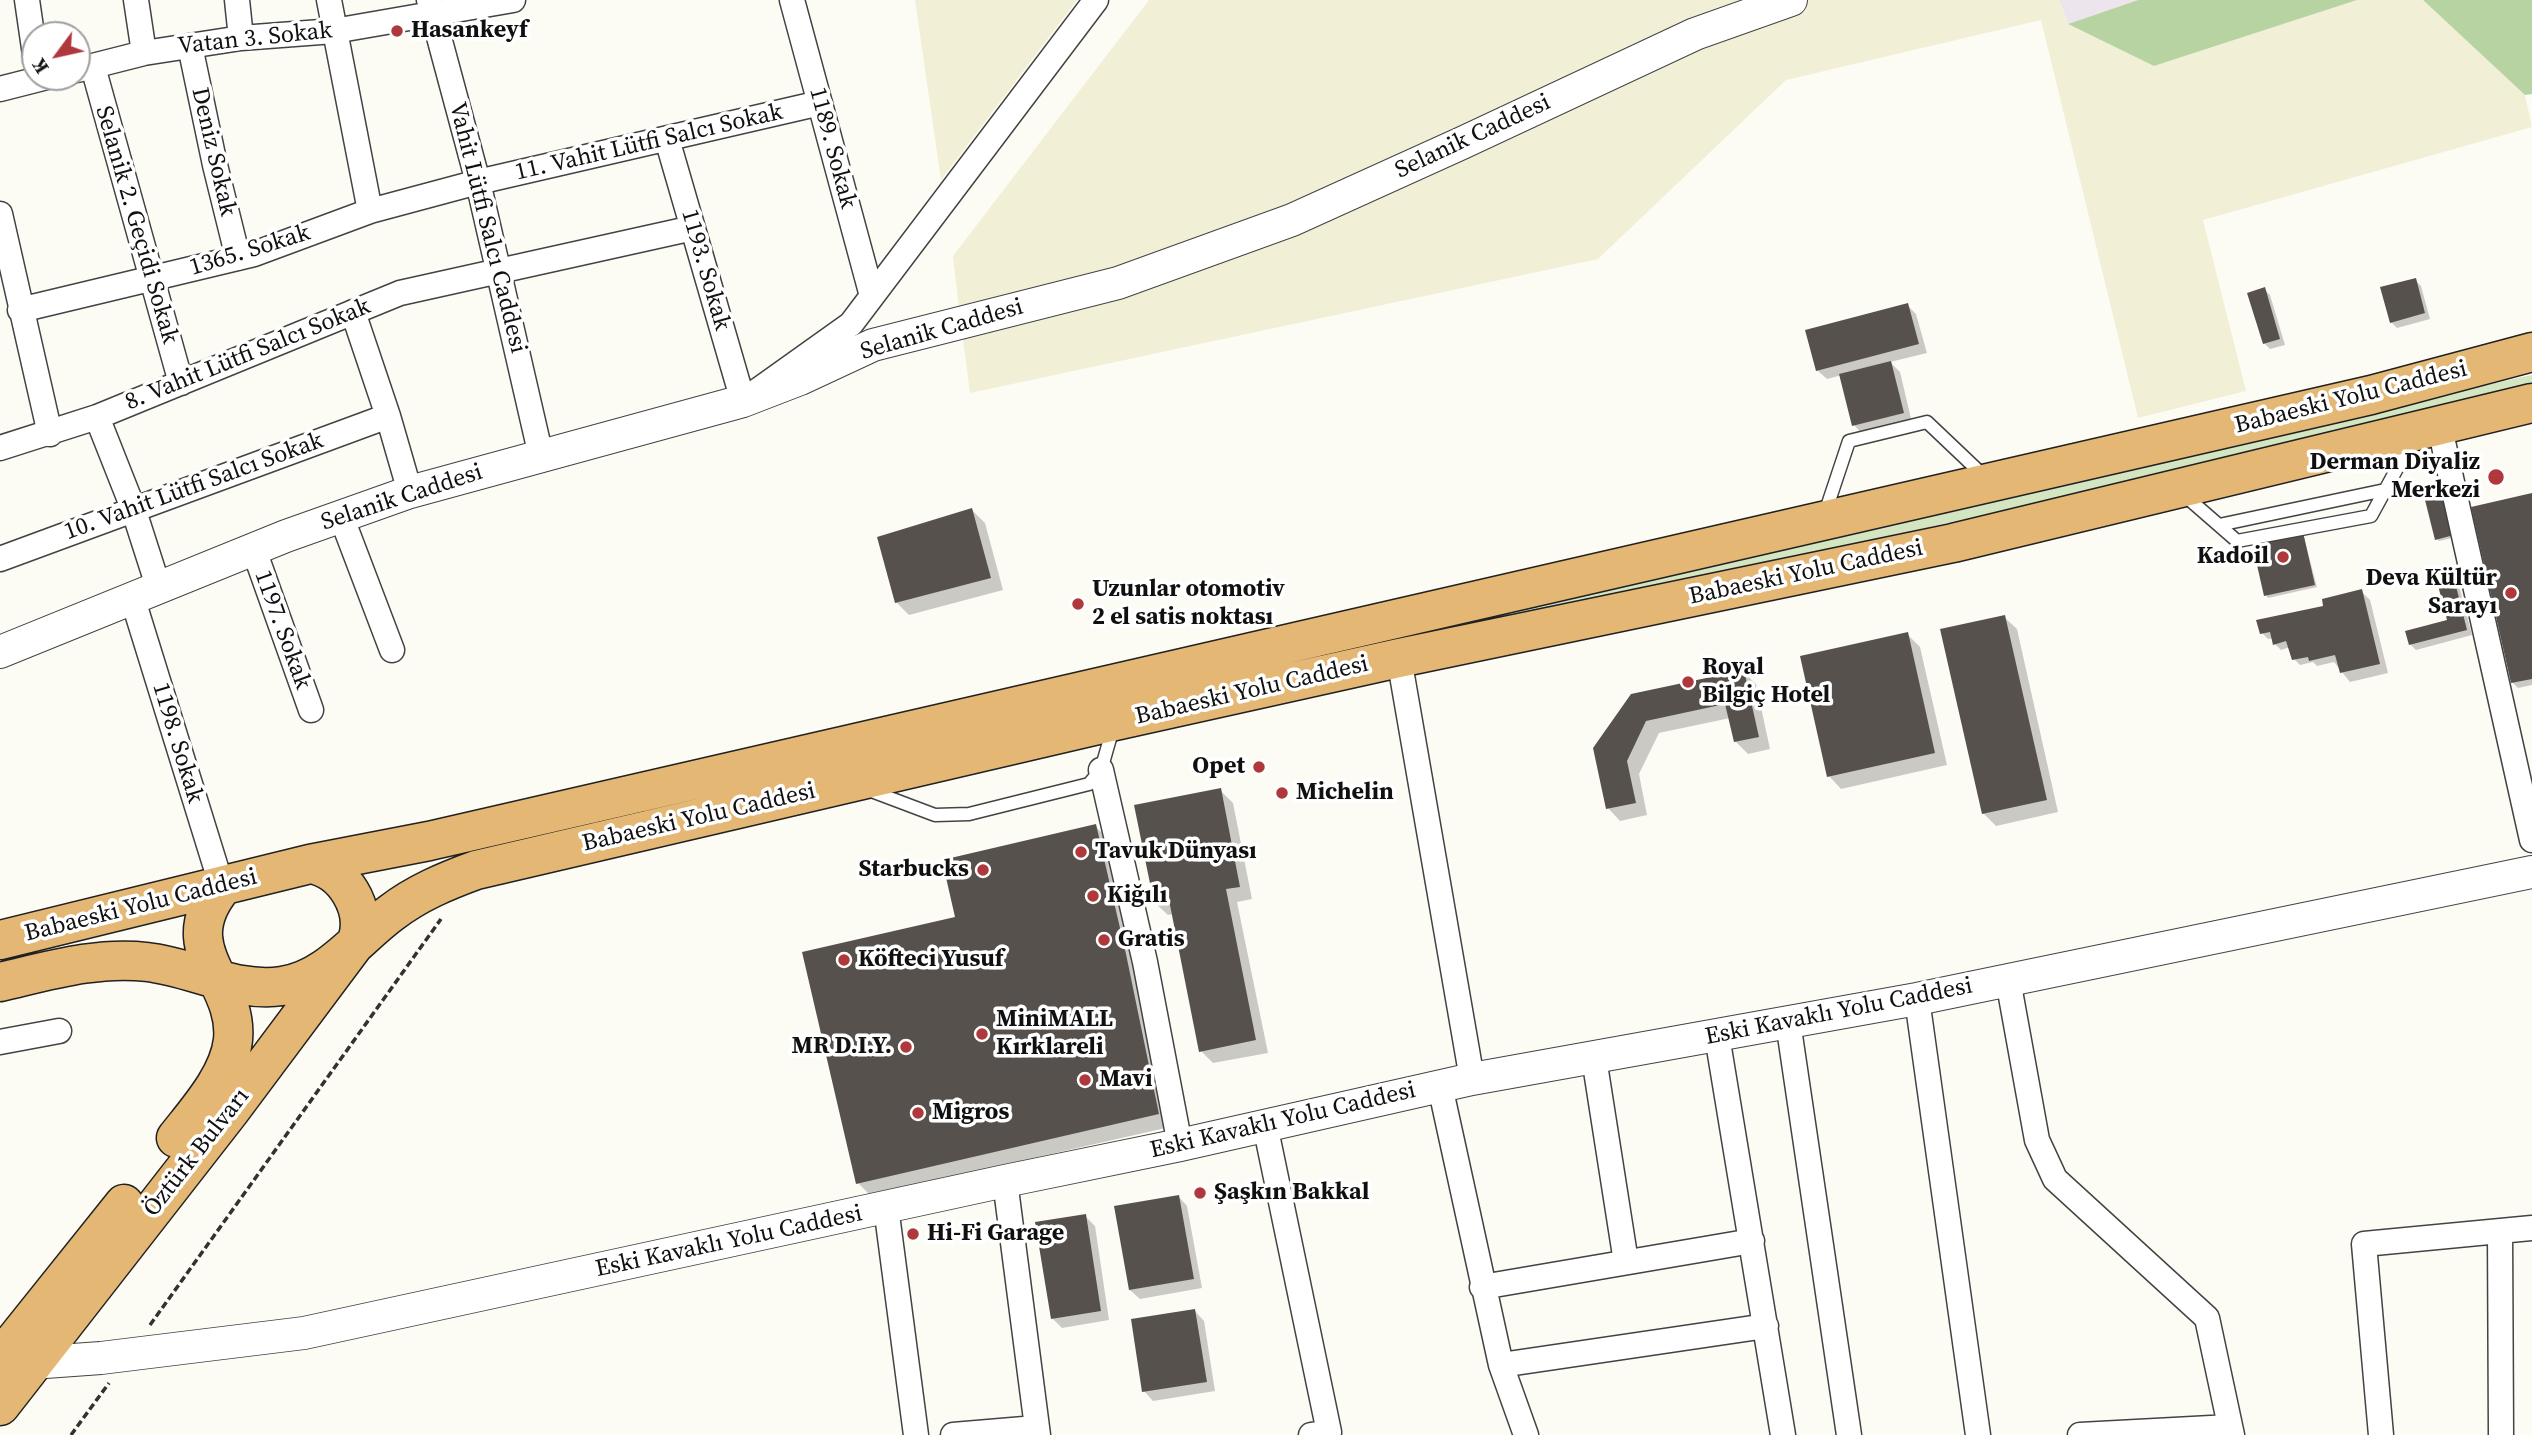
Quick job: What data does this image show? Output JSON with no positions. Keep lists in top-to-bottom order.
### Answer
{
  "streets": {
    "highway": ["Babaeski Yolu Caddesi", "Öztürk Bulvarı"],
    "street": [
      "Vatan 3. Sokak",
      "Selanik Caddesi",
      "11. Vahit Lütfi Salcı Sokak",
      "1189. Sokak",
      "Deniz Sokak",
      "Selanik 2. Geçidi Sokak",
      "Vahit Lütfi Salcı Caddesi",
      "1365. Sokak",
      "1193. Sokak",
      "8. Vahit Lütfi Salcı Sokak",
      "10. Vahit Lütfi Salcı Sokak",
      "1197. Sokak",
      "1198. Sokak",
      "Eski Kavaklı Yolu Caddesi"
    ]
  },
  "crossings": [
    ["Vatan 3. Sokak", "Deniz Sokak"],
    ["Vatan 3. Sokak", "Vahit Lütfi Salcı Caddesi"],
    ["Selanik Caddesi", "Vahit Lütfi Salcı Caddesi"],
    ["Selanik Caddesi", "1193. Sokak"],
    ["Selanik Caddesi", "1197. Sokak"],
    ["Selanik Caddesi", "1198. Sokak"],
    ["11. Vahit Lütfi Salcı Sokak", "1189. Sokak"],
    ["11. Vahit Lütfi Salcı Sokak", "Vahit Lütfi Salcı Caddesi"],
    ["11. Vahit Lütfi Salcı Sokak", "1365. Sokak"],
    ["11. Vahit Lütfi Salcı Sokak", "1193. Sokak"],
    ["Deniz Sokak", "1365. Sokak"],
    ["Selanik 2. Geçidi Sokak", "1365. Sokak"],
    ["Selanik 2. Geçidi Sokak", "8. Vahit Lütfi Salcı Sokak"],
    ["Vahit Lütfi Salcı Caddesi", "1365. Sokak"],
    ["Vahit Lütfi Salcı Caddesi", "8. Vahit Lütfi Salcı Sokak"],
    ["1193. Sokak", "8. Vahit Lütfi Salcı Sokak"],
    ["8. Vahit Lütfi Salcı Sokak", "1198. Sokak"],
    ["Babaeski Yolu Caddesi", "1198. Sokak"],
    ["Babaeski Yolu Caddesi", "Öztürk Bulvarı"],
    ["10. Vahit Lütfi Salcı Sokak", "1198. Sokak"],
    ["1198. Sokak", "Öztürk Bulvarı"],
    ["Eski Kavaklı Yolu Caddesi", "Öztürk Bulvarı"]
  ],
  "places": [
    "Hasankeyf",
    "Derman Diyaliz Merkezi",
    "Kadoil",
    "Deva Kültür Sarayı",
    "Uzunlar otomotiv 2 el satis noktası",
    "Royal Bilgiç Hotel",
    "Opet",
    "Michelin",
    "Tavuk Dünyası",
    "Starbucks",
    "Kiğılı",
    "Gratis",
    "Köfteci Yusuf",
    "MiniMALL Kırklareli",
    "MR D.I.Y.",
    "Mavi",
    "Migros",
    "Şaşkın Bakkal",
    "Hi-Fi Garage"
  ],
  "north": "bottom left"
}
